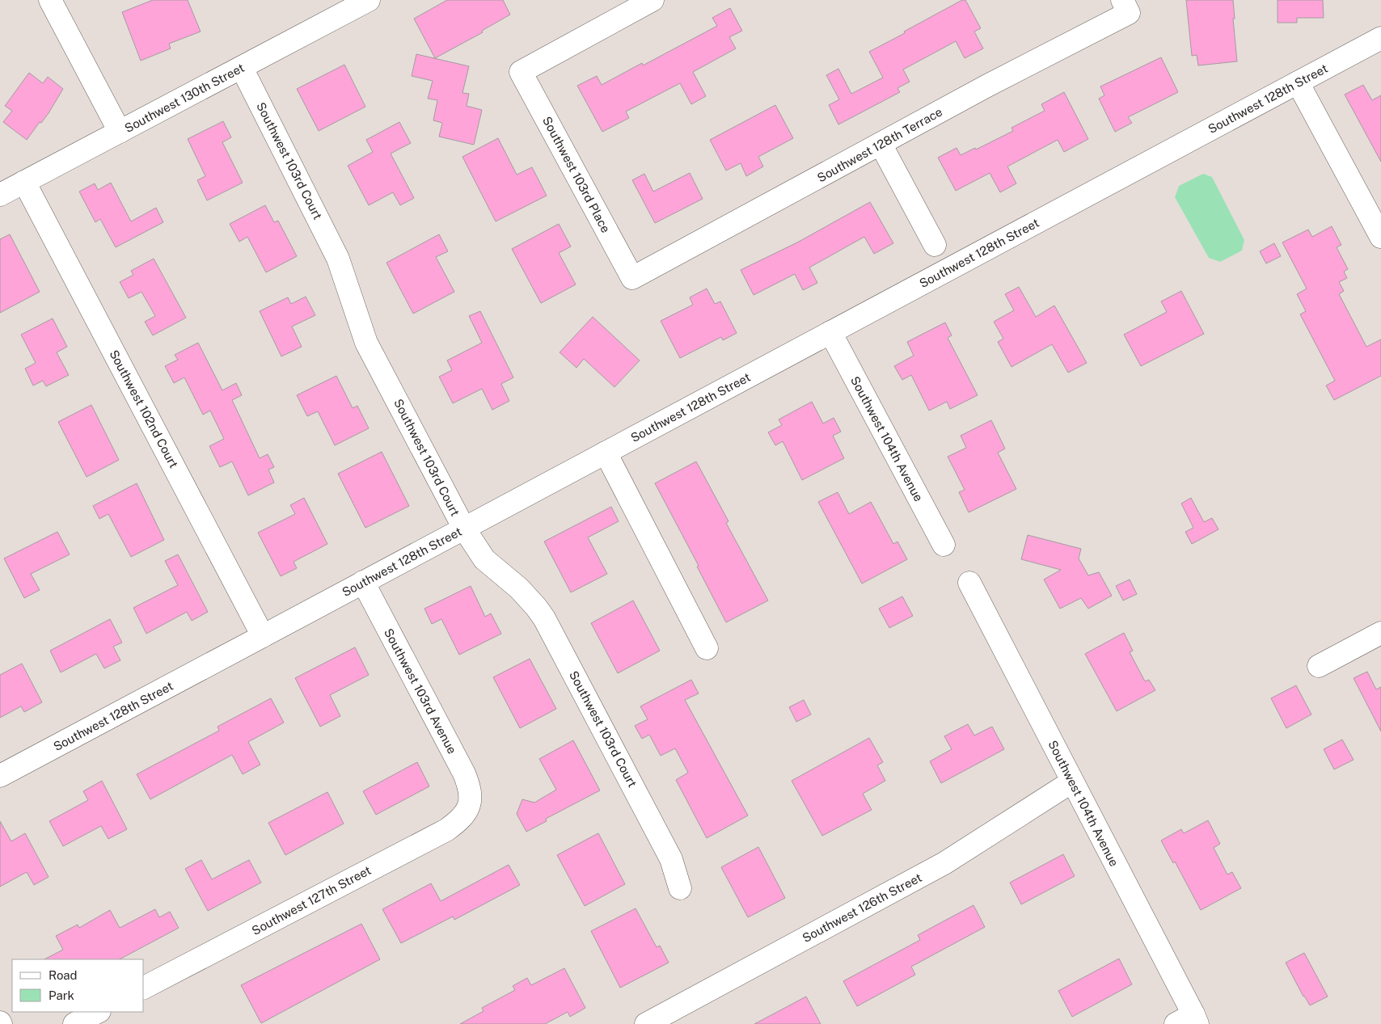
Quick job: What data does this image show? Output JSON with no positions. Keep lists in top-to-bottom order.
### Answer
{
  "streets": {
    "street": [
      "Southwest 130th Street",
      "Southwest 128th Street",
      "Southwest 128th Terrace",
      "Southwest 103rd Court",
      "Southwest 103rd Place",
      "Southwest 102nd Court",
      "Southwest 104th Avenue",
      "Southwest 103rd Avenue",
      "Southwest 127th Street",
      "Southwest 126th Street"
    ]
  },
  "crossings": [
    ["Southwest 130th Street", "Southwest 103rd Court"],
    ["Southwest 130th Street", "Southwest 102nd Court"],
    ["Southwest 128th Street", "Southwest 103rd Court"],
    ["Southwest 128th Street", "Southwest 102nd Court"],
    ["Southwest 128th Street", "Southwest 104th Avenue"],
    ["Southwest 128th Street", "Southwest 103rd Avenue"],
    ["Southwest 128th Terrace", "Southwest 103rd Place"],
    ["Southwest 104th Avenue", "Southwest 126th Street"],
    ["Southwest 103rd Avenue", "Southwest 127th Street"]
  ],
  "legend": ["Road", "Park"]
}
